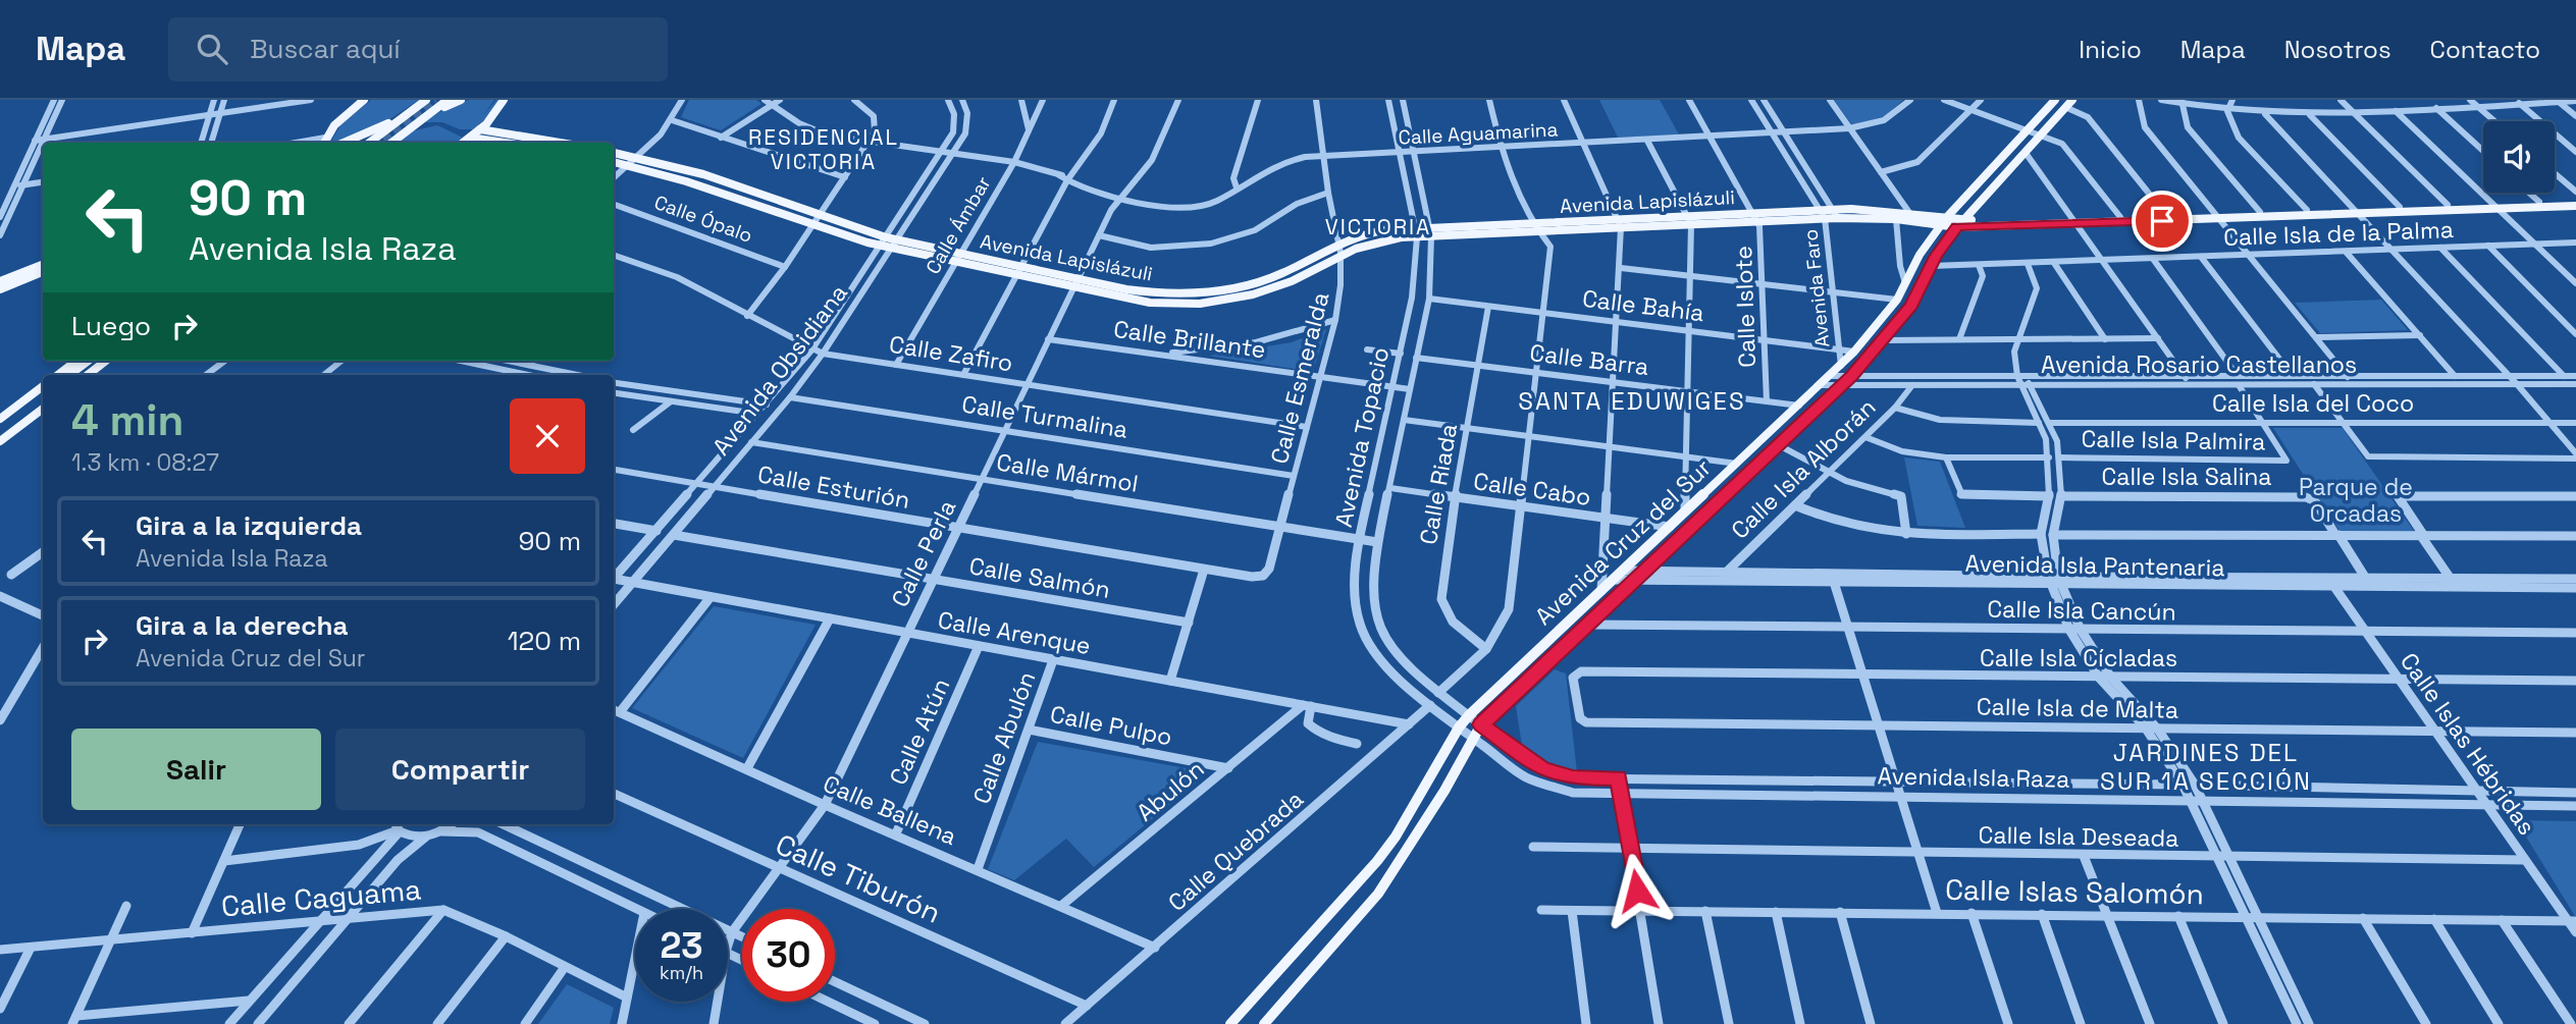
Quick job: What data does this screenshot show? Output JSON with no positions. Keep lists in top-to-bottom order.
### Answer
{
  "streets": {
    "main road": ["Avenida Lapislázuli", "Avenida Cruz del Sur"],
    "street": [
      "Calle Aguamarina",
      "Calle Ópalo",
      "Calle Ámbar",
      "Calle Isla de la Palma",
      "Avenida Faro",
      "Calle Bahía",
      "Calle Islote",
      "Calle Brillante",
      "Calle Zafiro",
      "Calle Barra",
      "Avenida Rosario Castellanos",
      "Avenida Obsidiana",
      "Calle Esmeralda",
      "Calle Isla del Coco",
      "Calle Turmalina",
      "Avenida Topacio",
      "Calle Isla Palmira",
      "Calle Isla Alborán",
      "Calle Mármol",
      "Calle Isla Salina",
      "Calle Riada",
      "Calle Esturión",
      "Calle Cabo",
      "Calle Perla",
      "Avenida Isla Pantenaria",
      "Calle Salmón",
      "Calle Isla Cancún",
      "Calle Arenque",
      "Calle Isla Cícladas",
      "Calle Isla de Malta",
      "Calle Pulpo",
      "Calle Atún",
      "Calle Abulón",
      "Calle Islas Hébridas",
      "Avenida Isla Raza",
      "Abulón",
      "Calle Ballena",
      "Calle Isla Deseada",
      "Calle Quebrada",
      "Calle Tiburón",
      "Calle Islas Salomón",
      "Calle Caguama"
    ]
  },
  "crossings": [
    ["Calle Aguamarina", "Calle Ámbar"],
    ["Calle Aguamarina", "Avenida Faro"],
    ["Calle Aguamarina", "Calle Islote"],
    ["Calle Aguamarina", "Avenida Obsidiana"],
    ["Calle Aguamarina", "Calle Esmeralda"],
    ["Calle Aguamarina", "Avenida Topacio"],
    ["Calle Aguamarina", "Calle Perla"],
    ["Avenida Lapislázuli", "Calle Ámbar"],
    ["Avenida Lapislázuli", "Avenida Faro"],
    ["Avenida Lapislázuli", "Calle Islote"],
    ["Avenida Lapislázuli", "Avenida Obsidiana"],
    ["Avenida Lapislázuli", "Calle Esmeralda"],
    ["Avenida Lapislázuli", "Avenida Topacio"],
    ["Avenida Lapislázuli", "Avenida Cruz del Sur"],
    ["Avenida Lapislázuli", "Calle Perla"],
    ["Calle Ámbar", "Calle Zafiro"],
    ["Calle Isla de la Palma", "Avenida Cruz del Sur"],
    ["Avenida Faro", "Calle Bahía"],
    ["Avenida Faro", "Avenida Cruz del Sur"],
    ["Calle Bahía", "Calle Islote"],
    ["Calle Bahía", "Avenida Topacio"],
    ["Calle Bahía", "Calle Riada"],
    ["Calle Bahía", "Avenida Cruz del Sur"],
    ["Calle Islote", "Calle Barra"],
    ["Calle Brillante", "Calle Esmeralda"],
    ["Calle Brillante", "Avenida Topacio"],
    ["Calle Brillante", "Calle Perla"],
    ["Calle Zafiro", "Avenida Obsidiana"],
    ["Calle Zafiro", "Calle Esmeralda"],
    ["Calle Zafiro", "Calle Perla"],
    ["Calle Barra", "Avenida Topacio"],
    ["Calle Barra", "Calle Riada"],
    ["Calle Barra", "Avenida Cruz del Sur"],
    ["Avenida Rosario Castellanos", "Calle Isla Alborán"],
    ["Avenida Rosario Castellanos", "Avenida Cruz del Sur"],
    ["Avenida Obsidiana", "Calle Turmalina"],
    ["Avenida Obsidiana", "Calle Mármol"],
    ["Avenida Obsidiana", "Calle Esturión"],
    ["Avenida Obsidiana", "Calle Salmón"],
    ["Avenida Obsidiana", "Calle Arenque"],
    ["Calle Esmeralda", "Calle Turmalina"],
    ["Calle Esmeralda", "Calle Mármol"],
    ["Calle Esmeralda", "Calle Esturión"],
    ["Calle Isla del Coco", "Calle Isla Palmira"],
    ["Calle Isla del Coco", "Calle Isla Alborán"],
    ["Calle Turmalina", "Calle Perla"],
    ["Avenida Topacio", "Calle Mármol"],
    ["Avenida Topacio", "Calle Cabo"],
    ["Avenida Topacio", "Avenida Cruz del Sur"],
    ["Avenida Topacio", "Avenida Isla Raza"],
    ["Avenida Topacio", "Calle Quebrada"],
    ["Calle Isla Palmira", "Calle Isla Alborán"],
    ["Calle Isla Alborán", "Avenida Isla Pantenaria"],
    ["Calle Mármol", "Calle Perla"],
    ["Calle Riada", "Calle Cabo"],
    ["Calle Esturión", "Calle Perla"],
    ["Calle Cabo", "Avenida Cruz del Sur"],
    ["Avenida Cruz del Sur", "Avenida Isla Pantenaria"],
    ["Avenida Cruz del Sur", "Calle Isla Cancún"],
    ["Avenida Cruz del Sur", "Avenida Isla Raza"],
    ["Calle Perla", "Calle Salmón"],
    ["Calle Perla", "Calle Arenque"],
    ["Calle Perla", "Calle Ballena"],
    ["Calle Perla", "Calle Tiburón"],
    ["Avenida Isla Pantenaria", "Calle Islas Hébridas"],
    ["Calle Isla Cancún", "Calle Islas Hébridas"],
    ["Calle Arenque", "Calle Atún"],
    ["Calle Arenque", "Calle Abulón"],
    ["Calle Arenque", "Abulón"],
    ["Calle Arenque", "Calle Quebrada"],
    ["Calle Isla Cícladas", "Calle Isla de Malta"],
    ["Calle Isla Cícladas", "Calle Islas Hébridas"],
    ["Calle Isla de Malta", "Calle Islas Hébridas"],
    ["Calle Pulpo", "Calle Abulón"],
    ["Calle Pulpo", "Abulón"],
    ["Calle Atún", "Calle Ballena"],
    ["Calle Abulón", "Calle Ballena"],
    ["Calle Islas Hébridas", "Avenida Isla Raza"],
    ["Calle Islas Hébridas", "Calle Isla Deseada"],
    ["Calle Islas Hébridas", "Calle Islas Salomón"],
    ["Abulón", "Calle Ballena"],
    ["Calle Ballena", "Calle Quebrada"],
    ["Calle Quebrada", "Calle Tiburón"]
  ],
  "districts": [
    "RESIDENCIAL VICTORIA",
    "VICTORIA",
    "SANTA EDUWIGES",
    "JARDINES DEL SUR 1A SECCIÓN"
  ],
  "parks": ["Parque de Orcadas"],
  "page": {
    "header": "Mapa",
    "search": "Buscar aquí",
    "nav": [
      "Inicio",
      "Mapa",
      "Nosotros",
      "Contacto"
    ],
    "turn": ["90 m", "Avenida Isla Raza"],
    "then": "Luego",
    "heading": ["4 min", "1.3 km · 08:27"],
    "list": [
      {
        "name": "Gira a la izquierda",
        "note": "Avenida Isla Raza",
        "value": "90 m"
      },
      {
        "name": "Gira a la derecha",
        "note": "Avenida Cruz del Sur",
        "value": "120 m"
      }
    ],
    "buttons": ["Salir", "Compartir"],
    "speed": "23 km/h",
    "limit": "30"
  }
}
